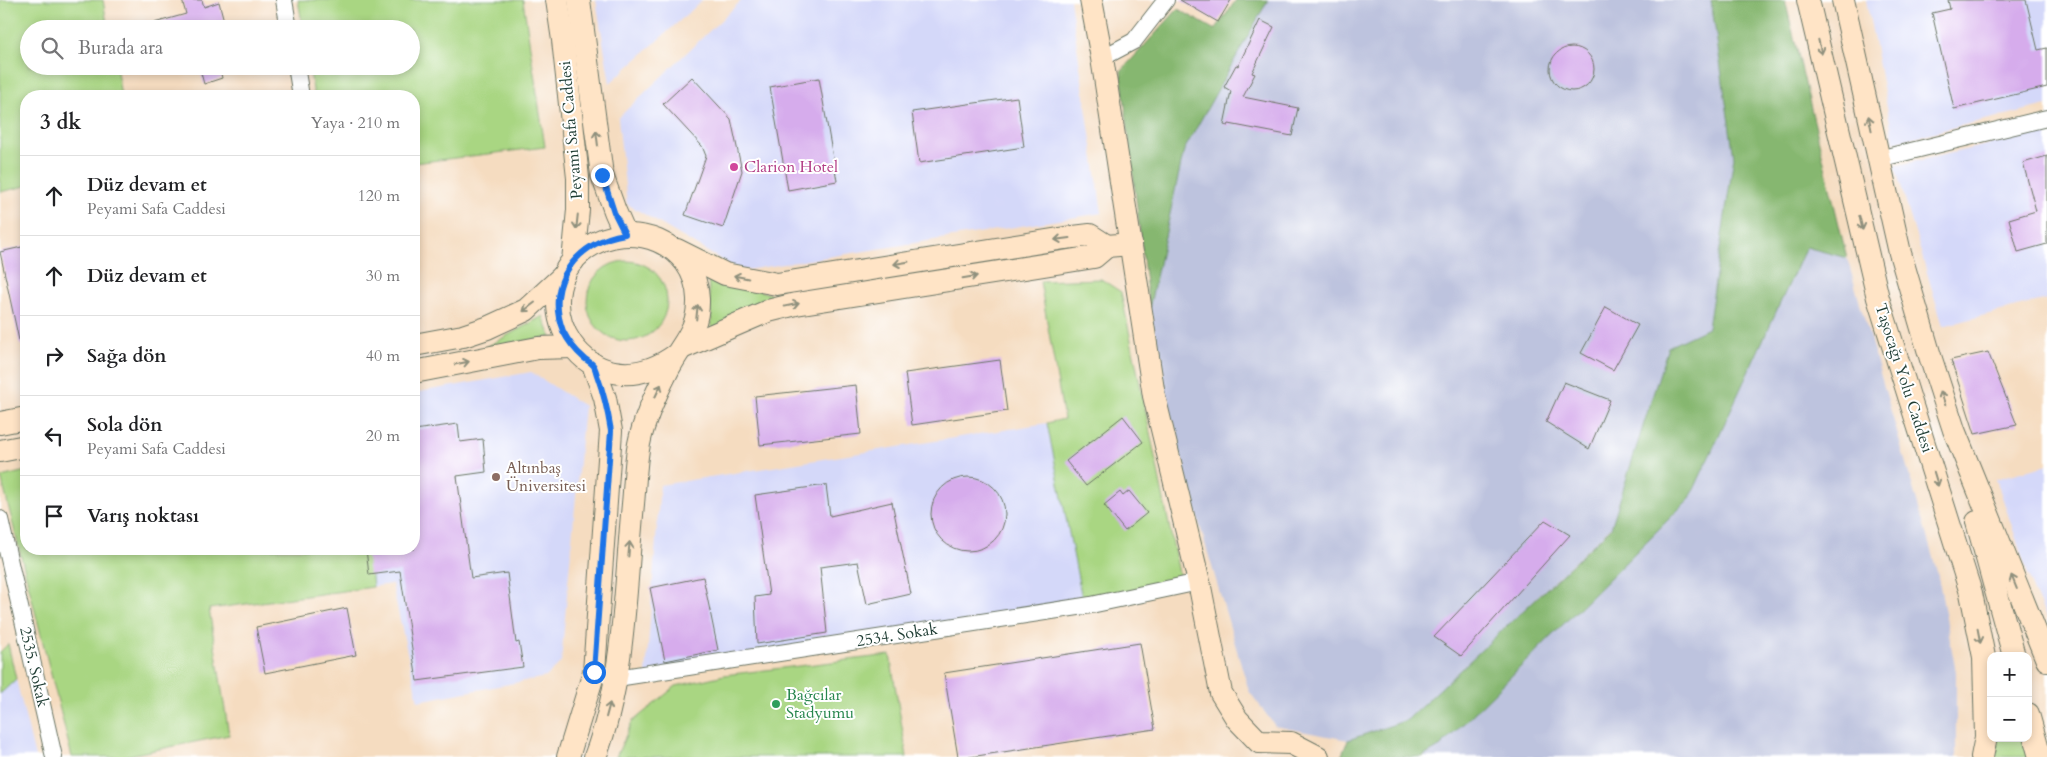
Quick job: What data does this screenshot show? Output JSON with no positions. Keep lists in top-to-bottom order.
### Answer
{
  "streets": {
    "main road": ["Peyami Safa Caddesi", "Taşocağı Yolu Caddesi"],
    "street": ["2534. Sokak", "2535. Sokak"]
  },
  "places": ["Clarion Hotel", "Altınbaş Üniversitesi", "Bağcılar Stadyumu"],
  "page": {
    "search": "Burada ara",
    "heading": ["3 dk", "Yaya · 210 m"],
    "list": [
      ["Düz devam et", "Peyami Safa Caddesi", "120 m"],
      ["Düz devam et", "30 m"],
      ["Sağa dön", "40 m"],
      ["Sola dön", "Peyami Safa Caddesi", "20 m"],
      "Varış noktası"
    ],
    "map_buttons": ["+", "−"]
  }
}
